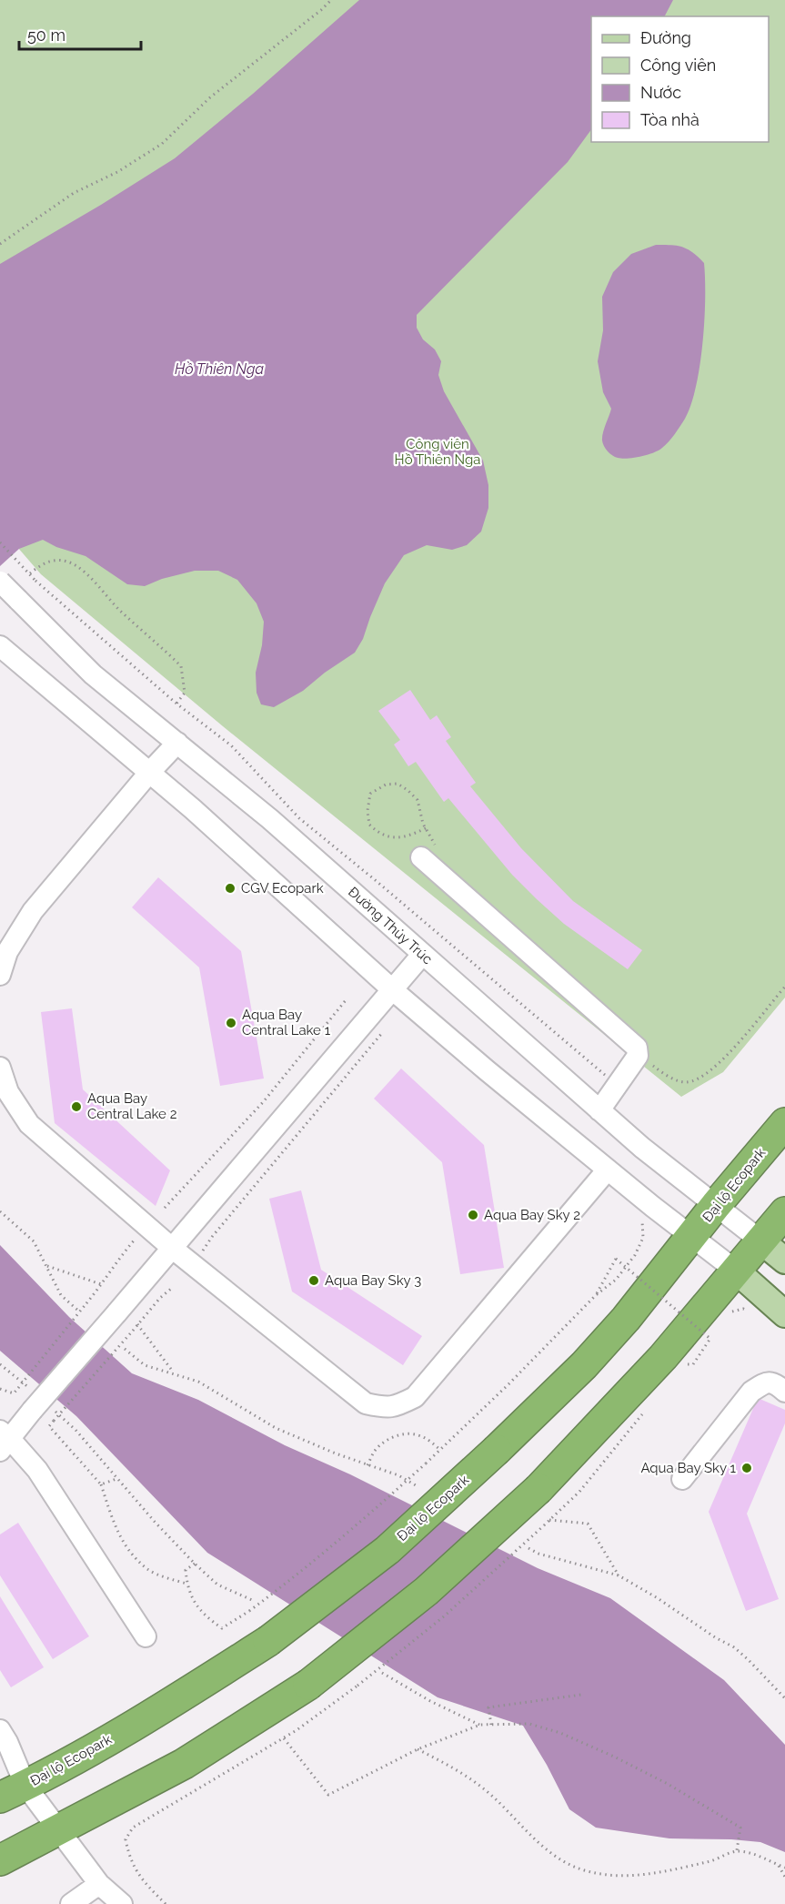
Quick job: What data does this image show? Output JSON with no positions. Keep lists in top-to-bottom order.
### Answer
{
  "streets": {
    "highway": ["Đại lộ Ecopark"],
    "street": ["Đường Thủy Trúc"]
  },
  "crossings": [
    ["Đường Thủy Trúc", "Đại lộ Ecopark"]
  ],
  "water": ["Hồ Thiên Nga"],
  "parks": ["Công viên Hồ Thiên Nga"],
  "places": [
    "CGV Ecopark",
    "Aqua Bay Central Lake 1",
    "Aqua Bay Central Lake 2",
    "Aqua Bay Sky 2",
    "Aqua Bay Sky 3",
    "Aqua Bay Sky 1"
  ],
  "legend": [
    "Đường",
    "Công viên",
    "Nước",
    "Tòa nhà"
  ],
  "scale_bar": "50 m"
}
